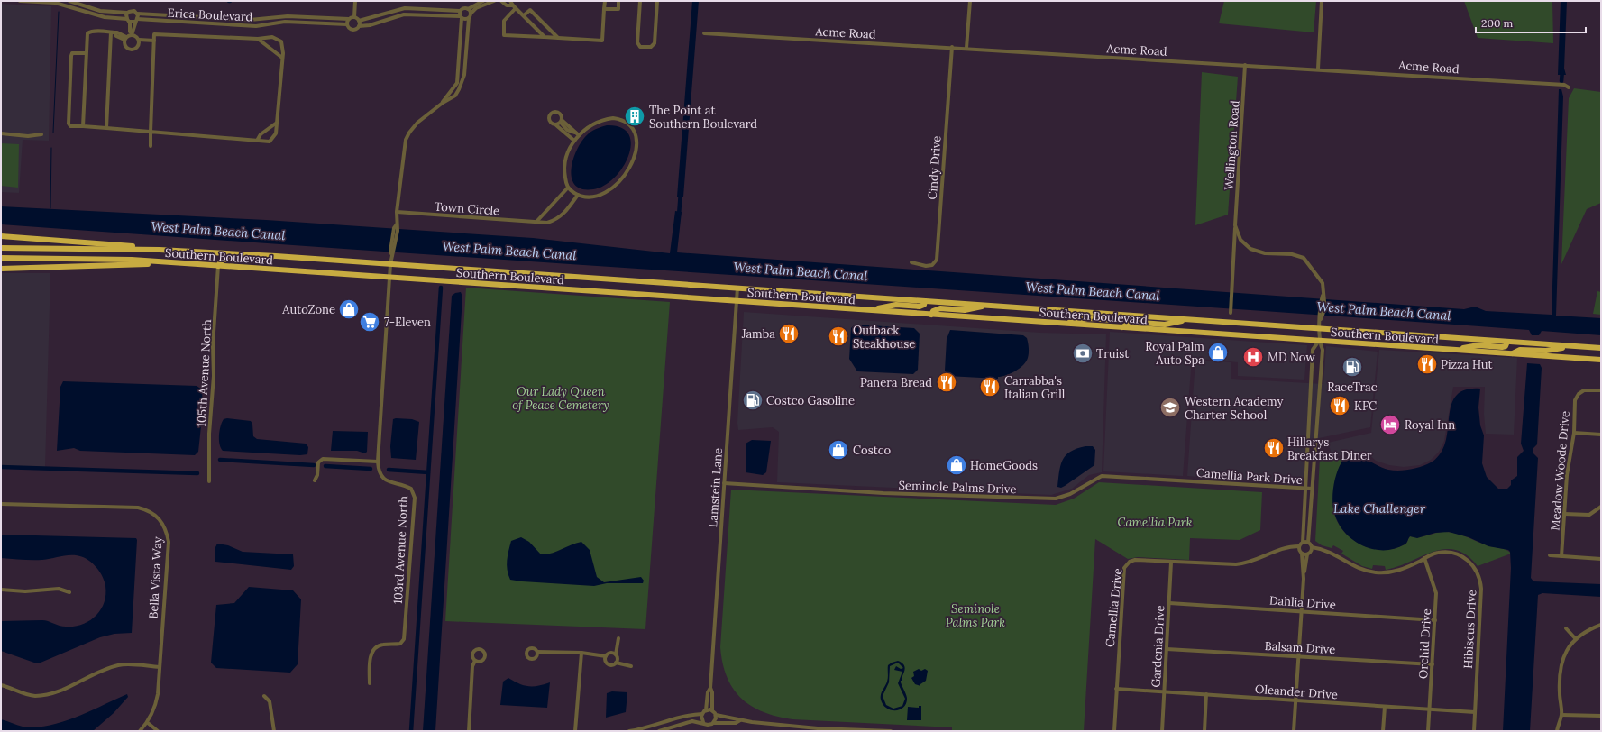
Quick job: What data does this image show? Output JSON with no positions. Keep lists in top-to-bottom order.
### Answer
{
  "streets": {
    "highway": ["Southern Boulevard"],
    "street": [
      "Erica Boulevard",
      "Acme Road",
      "Wellington Road",
      "Cindy Drive",
      "Town Circle",
      "105th Avenue North",
      "Meadow Woode Drive",
      "Camellia Park Drive",
      "Seminole Palms Drive",
      "Lamstein Lane",
      "103rd Avenue North",
      "Bella Vista Way",
      "Dahlia Drive",
      "Camellia Drive",
      "Hibiscus Drive",
      "Orchid Drive",
      "Gardenia Drive",
      "Balsam Drive",
      "Oleander Drive"
    ]
  },
  "crossings": [
    ["Acme Road", "Wellington Road"],
    ["Acme Road", "Cindy Drive"],
    ["Wellington Road", "Southern Boulevard"],
    ["Town Circle", "103rd Avenue North"],
    ["Southern Boulevard", "105th Avenue North"],
    ["Southern Boulevard", "Lamstein Lane"],
    ["Southern Boulevard", "103rd Avenue North"],
    ["Camellia Park Drive", "Seminole Palms Drive"],
    ["Seminole Palms Drive", "Lamstein Lane"],
    ["Dahlia Drive", "Orchid Drive"],
    ["Dahlia Drive", "Gardenia Drive"],
    ["Camellia Drive", "Gardenia Drive"],
    ["Camellia Drive", "Oleander Drive"],
    ["Hibiscus Drive", "Orchid Drive"],
    ["Hibiscus Drive", "Oleander Drive"],
    ["Orchid Drive", "Balsam Drive"],
    ["Orchid Drive", "Oleander Drive"],
    ["Gardenia Drive", "Balsam Drive"],
    ["Gardenia Drive", "Oleander Drive"]
  ],
  "water": ["West Palm Beach Canal", "Lake Challenger"],
  "parks": ["Our Lady Queen of Peace Cemetery", "Camellia Park", "Seminole Palms Park"],
  "places": {
    "building": ["The Point at Southern Boulevard"],
    "shop": [
      "AutoZone",
      "Royal Palm Auto Spa",
      "Costco",
      "HomeGoods"
    ],
    "supermarket": ["7-Eleven"],
    "restaurant": [
      "Jamba",
      "Outback Steakhouse",
      "Pizza Hut",
      "Panera Bread",
      "Carrabba's Italian Grill",
      "KFC",
      "Hillarys Breakfast Diner"
    ],
    "bank": ["Truist"],
    "hospital": ["MD Now"],
    "fuel station": ["RaceTrac", "Costco Gasoline"],
    "school or university": ["Western Academy Charter School"],
    "hotel": ["Royal Inn"]
  },
  "scale_bar": "200 m"
}
